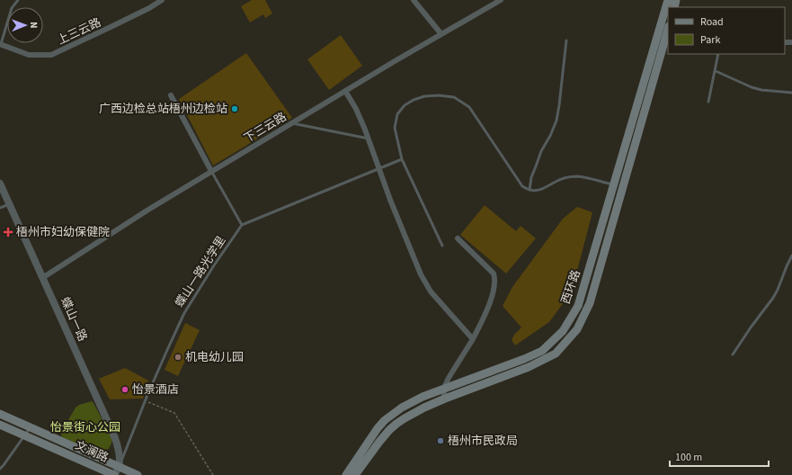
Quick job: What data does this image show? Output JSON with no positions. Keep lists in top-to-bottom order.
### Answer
{
  "streets": {
    "main road": ["西环路", "文澜路"],
    "street": ["上三云路", "下三云路", "蝶山一路"],
    "lane": ["蝶山一路光学里"]
  },
  "crossings": [
    ["下三云路", "蝶山一路"],
    ["蝶山一路光学里", "蝶山一路"],
    ["蝶山一路光学里", "文澜路"],
    ["蝶山一路", "文澜路"]
  ],
  "parks": ["怡景街心公园"],
  "places": {
    "other": [
      "广西边检总站梧州边检站",
      "机电幼儿园",
      "怡景酒店",
      "梧州市民政局"
    ],
    "health": ["梧州市妇幼保健院"]
  },
  "legend": ["Road", "Park"],
  "scale_bar": "100 m",
  "north": "right"
}
